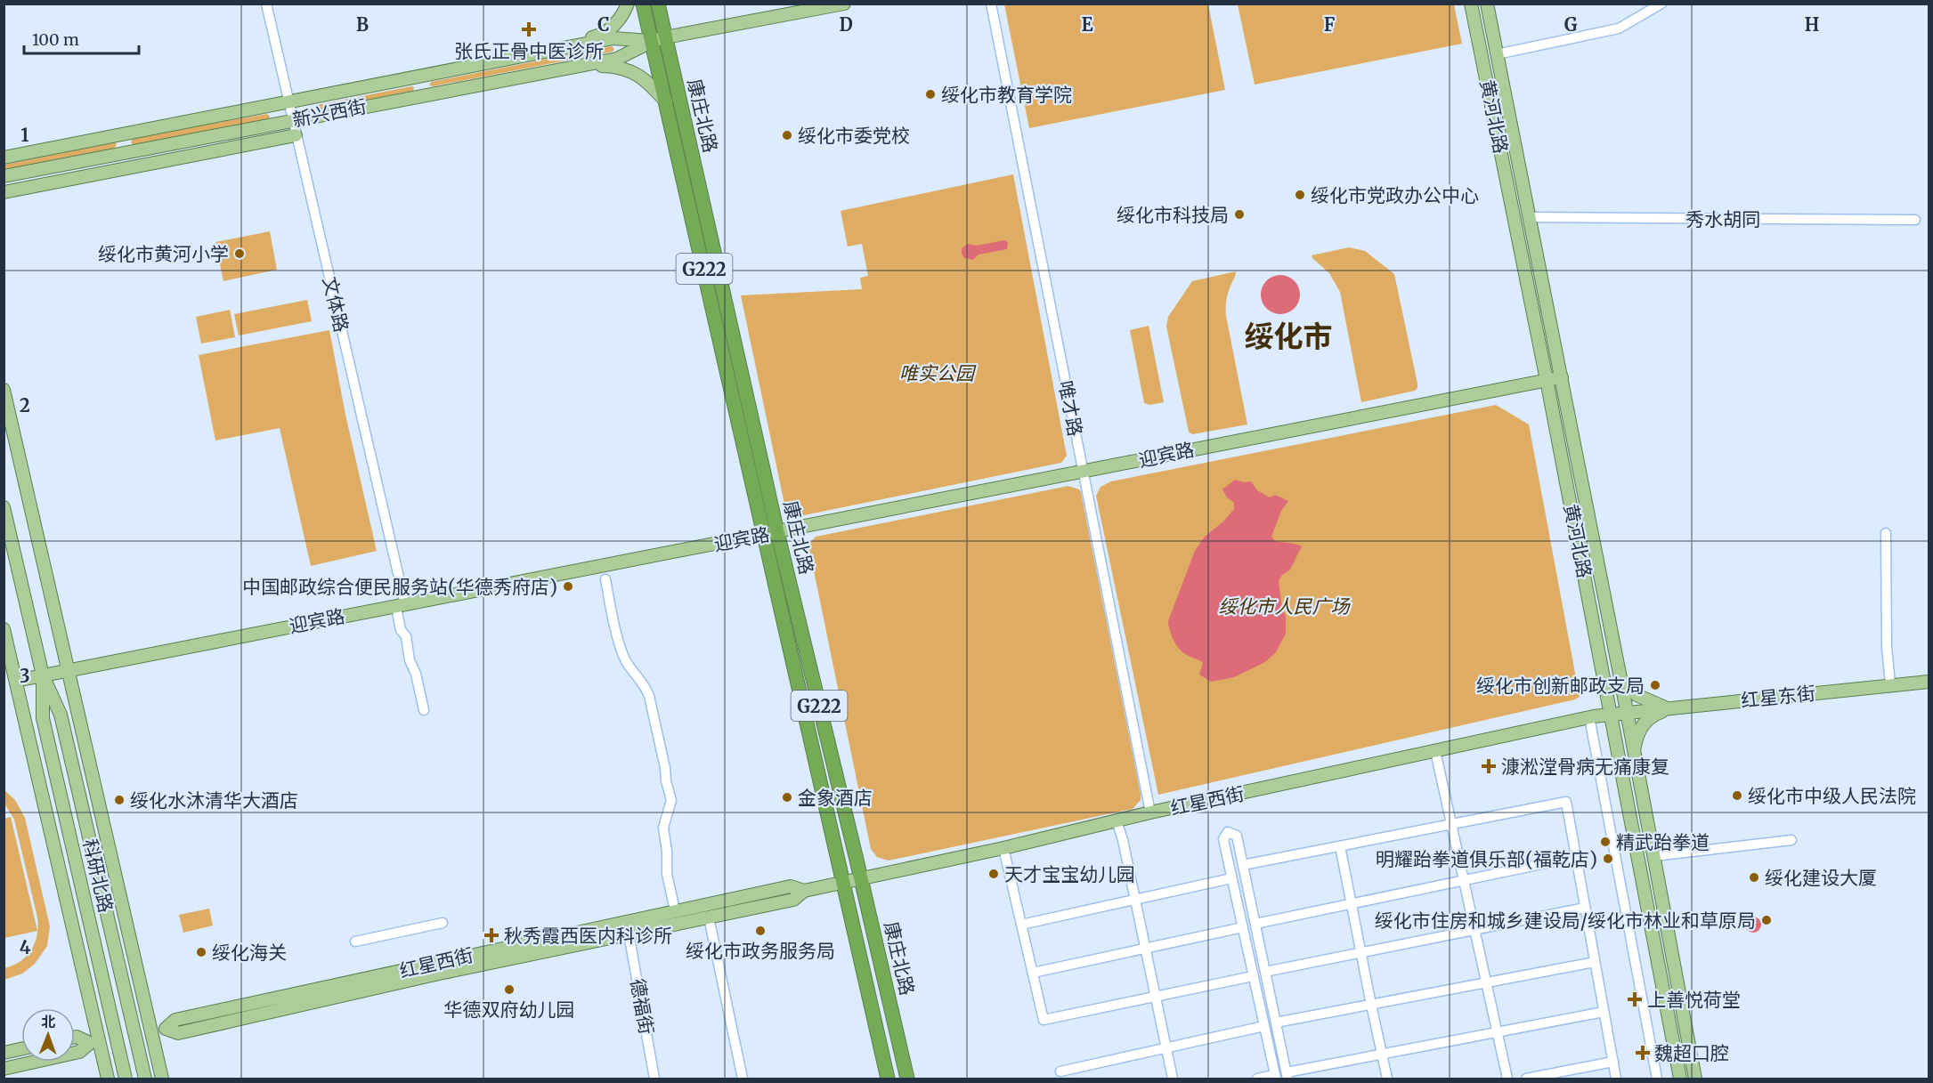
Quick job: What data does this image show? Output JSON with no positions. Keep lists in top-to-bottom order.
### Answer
{
  "streets": {
    "highway": ["康庄北路", "G222"],
    "main road": [
      "新兴西街",
      "黄河北路",
      "迎宾路",
      "红星东街",
      "红星西街",
      "科研北路"
    ],
    "street": [
      "秀水胡同",
      "文体路",
      "唯才路",
      "德福街"
    ]
  },
  "crossings": [
    ["新兴西街", "康庄北路"],
    ["新兴西街", "文体路"],
    ["康庄北路", "迎宾路"],
    ["康庄北路", "红星西街"],
    ["黄河北路", "秀水胡同"],
    ["黄河北路", "迎宾路"],
    ["黄河北路", "红星东街"],
    ["黄河北路", "红星西街"],
    ["文体路", "迎宾路"],
    ["唯才路", "迎宾路"],
    ["唯才路", "红星西街"],
    ["迎宾路", "科研北路"],
    ["红星东街", "红星西街"],
    ["红星西街", "科研北路"],
    ["红星西街", "德福街"]
  ],
  "districts": ["绥化市"],
  "parks": ["唯实公园", "绥化市人民广场"],
  "places": {
    "health": [
      "张氏正骨中医诊所",
      "漮淞漟骨病无痛康复",
      "秋秀霞西医内科诊所",
      "上善悦荷堂",
      "魏超口腔"
    ],
    "other": [
      "绥化市教育学院",
      "绥化市委党校",
      "绥化市党政办公中心",
      "绥化市科技局",
      "绥化市黄河小学",
      "中国邮政综合便民服务站(华德秀府店)",
      "绥化市创新邮政支局",
      "绥化市中级人民法院",
      "金象酒店",
      "绥化水沐清华大酒店",
      "精武跆拳道",
      "明耀跆拳道俱乐部(福乾店)",
      "天才宝宝幼儿园",
      "绥化建设大厦",
      "绥化市住房和城乡建设局/绥化市林业和草原局",
      "绥化市政务服务局",
      "绥化海关",
      "华德双府幼儿园"
    ]
  },
  "scale_bar": "100 m",
  "north": "top",
  "grid": {
    "columns": [
      "B",
      "C",
      "D",
      "E",
      "F",
      "G",
      "H"
    ],
    "rows": [
      "1",
      "2",
      "3",
      "4"
    ]
  }
}
